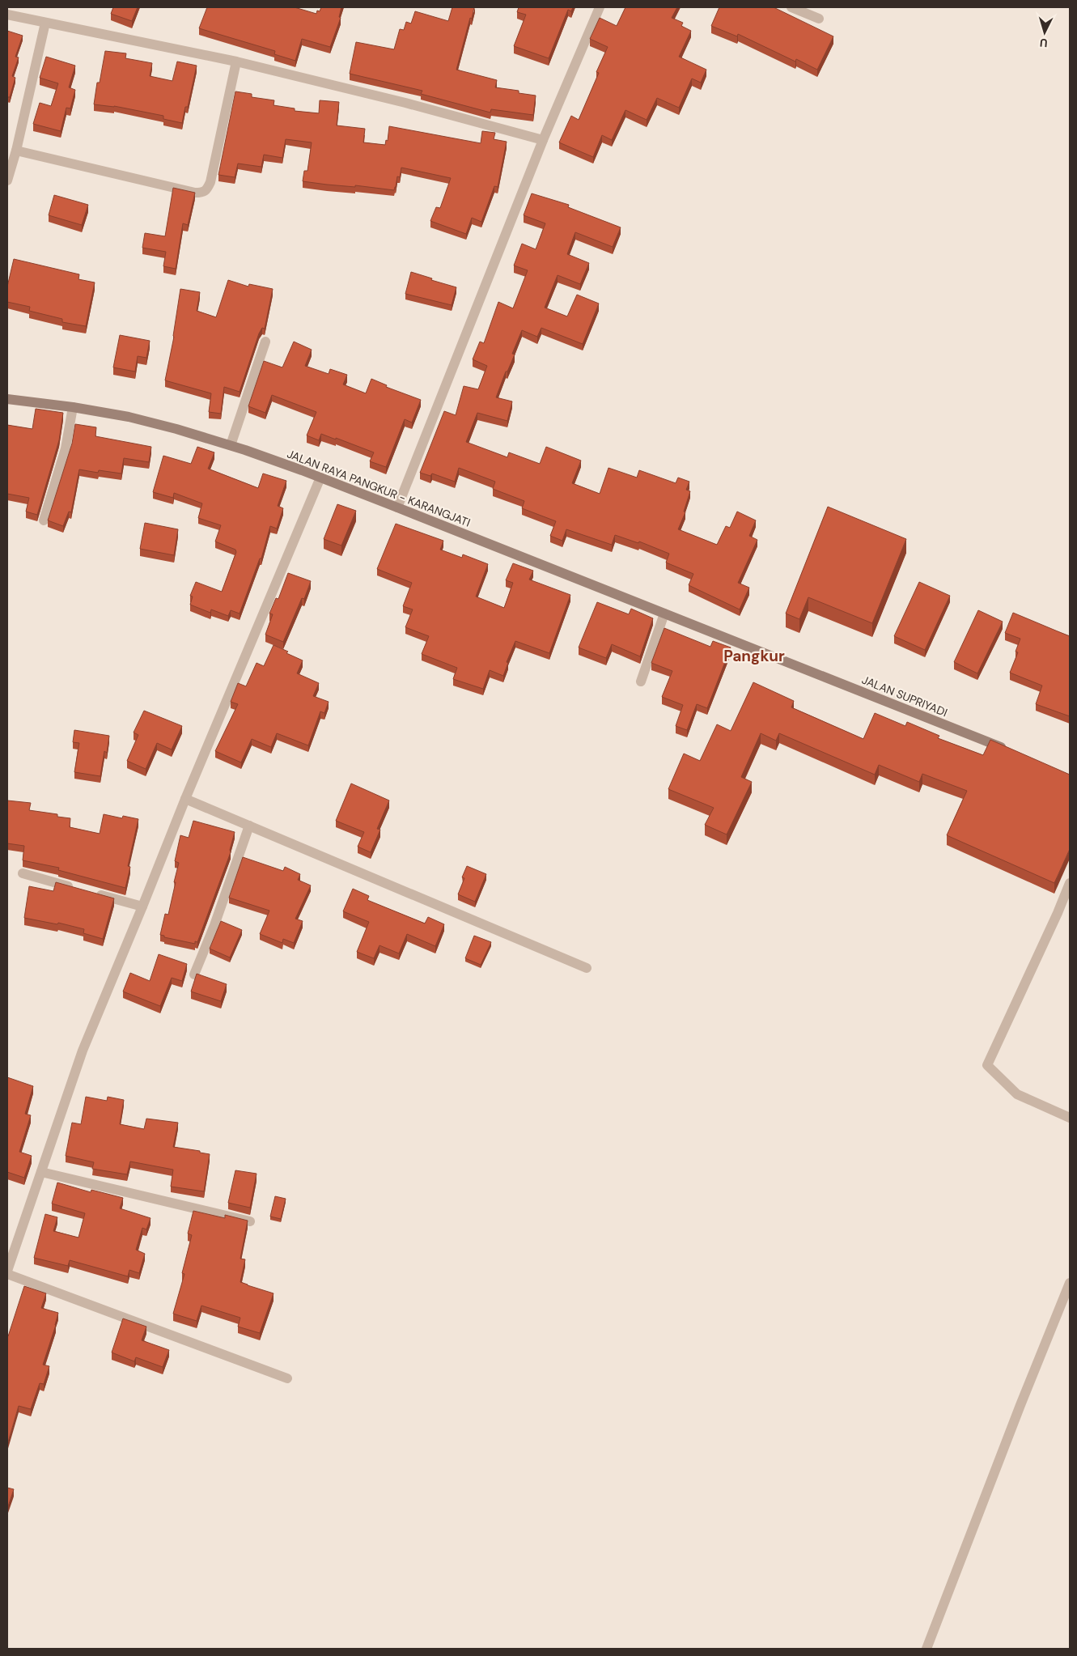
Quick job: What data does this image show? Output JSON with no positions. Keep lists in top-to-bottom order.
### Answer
{
  "streets": {
    "main road": ["JALAN RAYA PANGKUR - KARANGJATI", "JALAN SUPRIYADI"]
  },
  "crossings": [
    ["JALAN RAYA PANGKUR - KARANGJATI", "JALAN SUPRIYADI"]
  ],
  "districts": ["Pangkur"],
  "north": "bottom"
}
